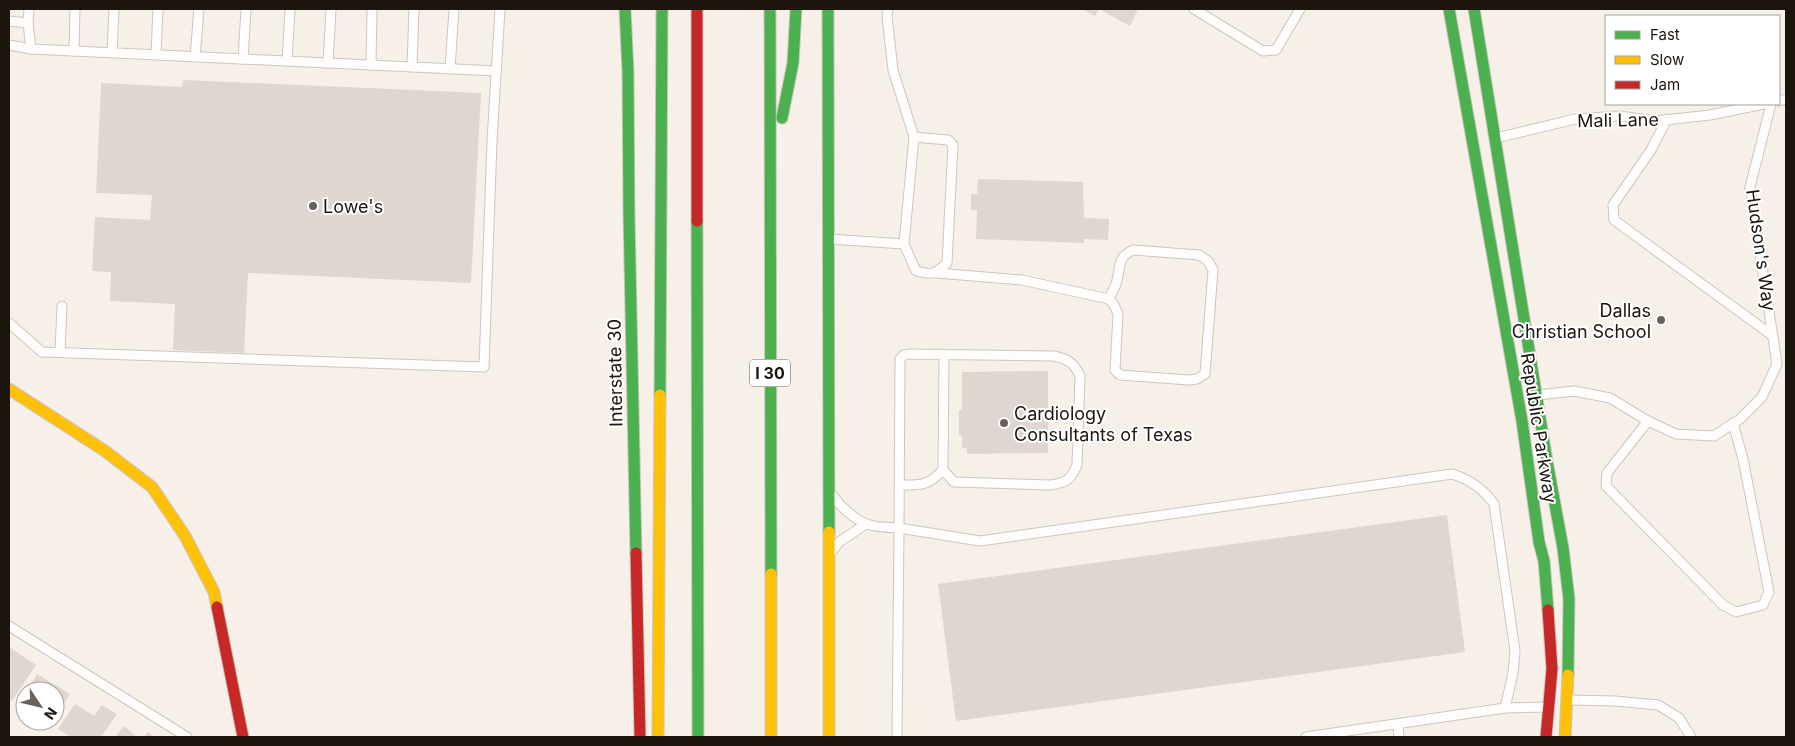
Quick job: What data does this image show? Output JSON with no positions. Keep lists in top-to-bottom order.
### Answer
{
  "streets": {
    "main road": ["Interstate 30", "I 30", "Republic Parkway"],
    "lane": ["Mali Lane", "Hudson's Way"]
  },
  "crossings": [
    ["Mali Lane", "Republic Parkway"],
    ["Hudson's Way", "Republic Parkway"]
  ],
  "places": ["Lowe's", "Dallas Christian School", "Cardiology Consultants of Texas"],
  "legend": ["Fast", "Slow", "Jam"],
  "north": "bottom right"
}
